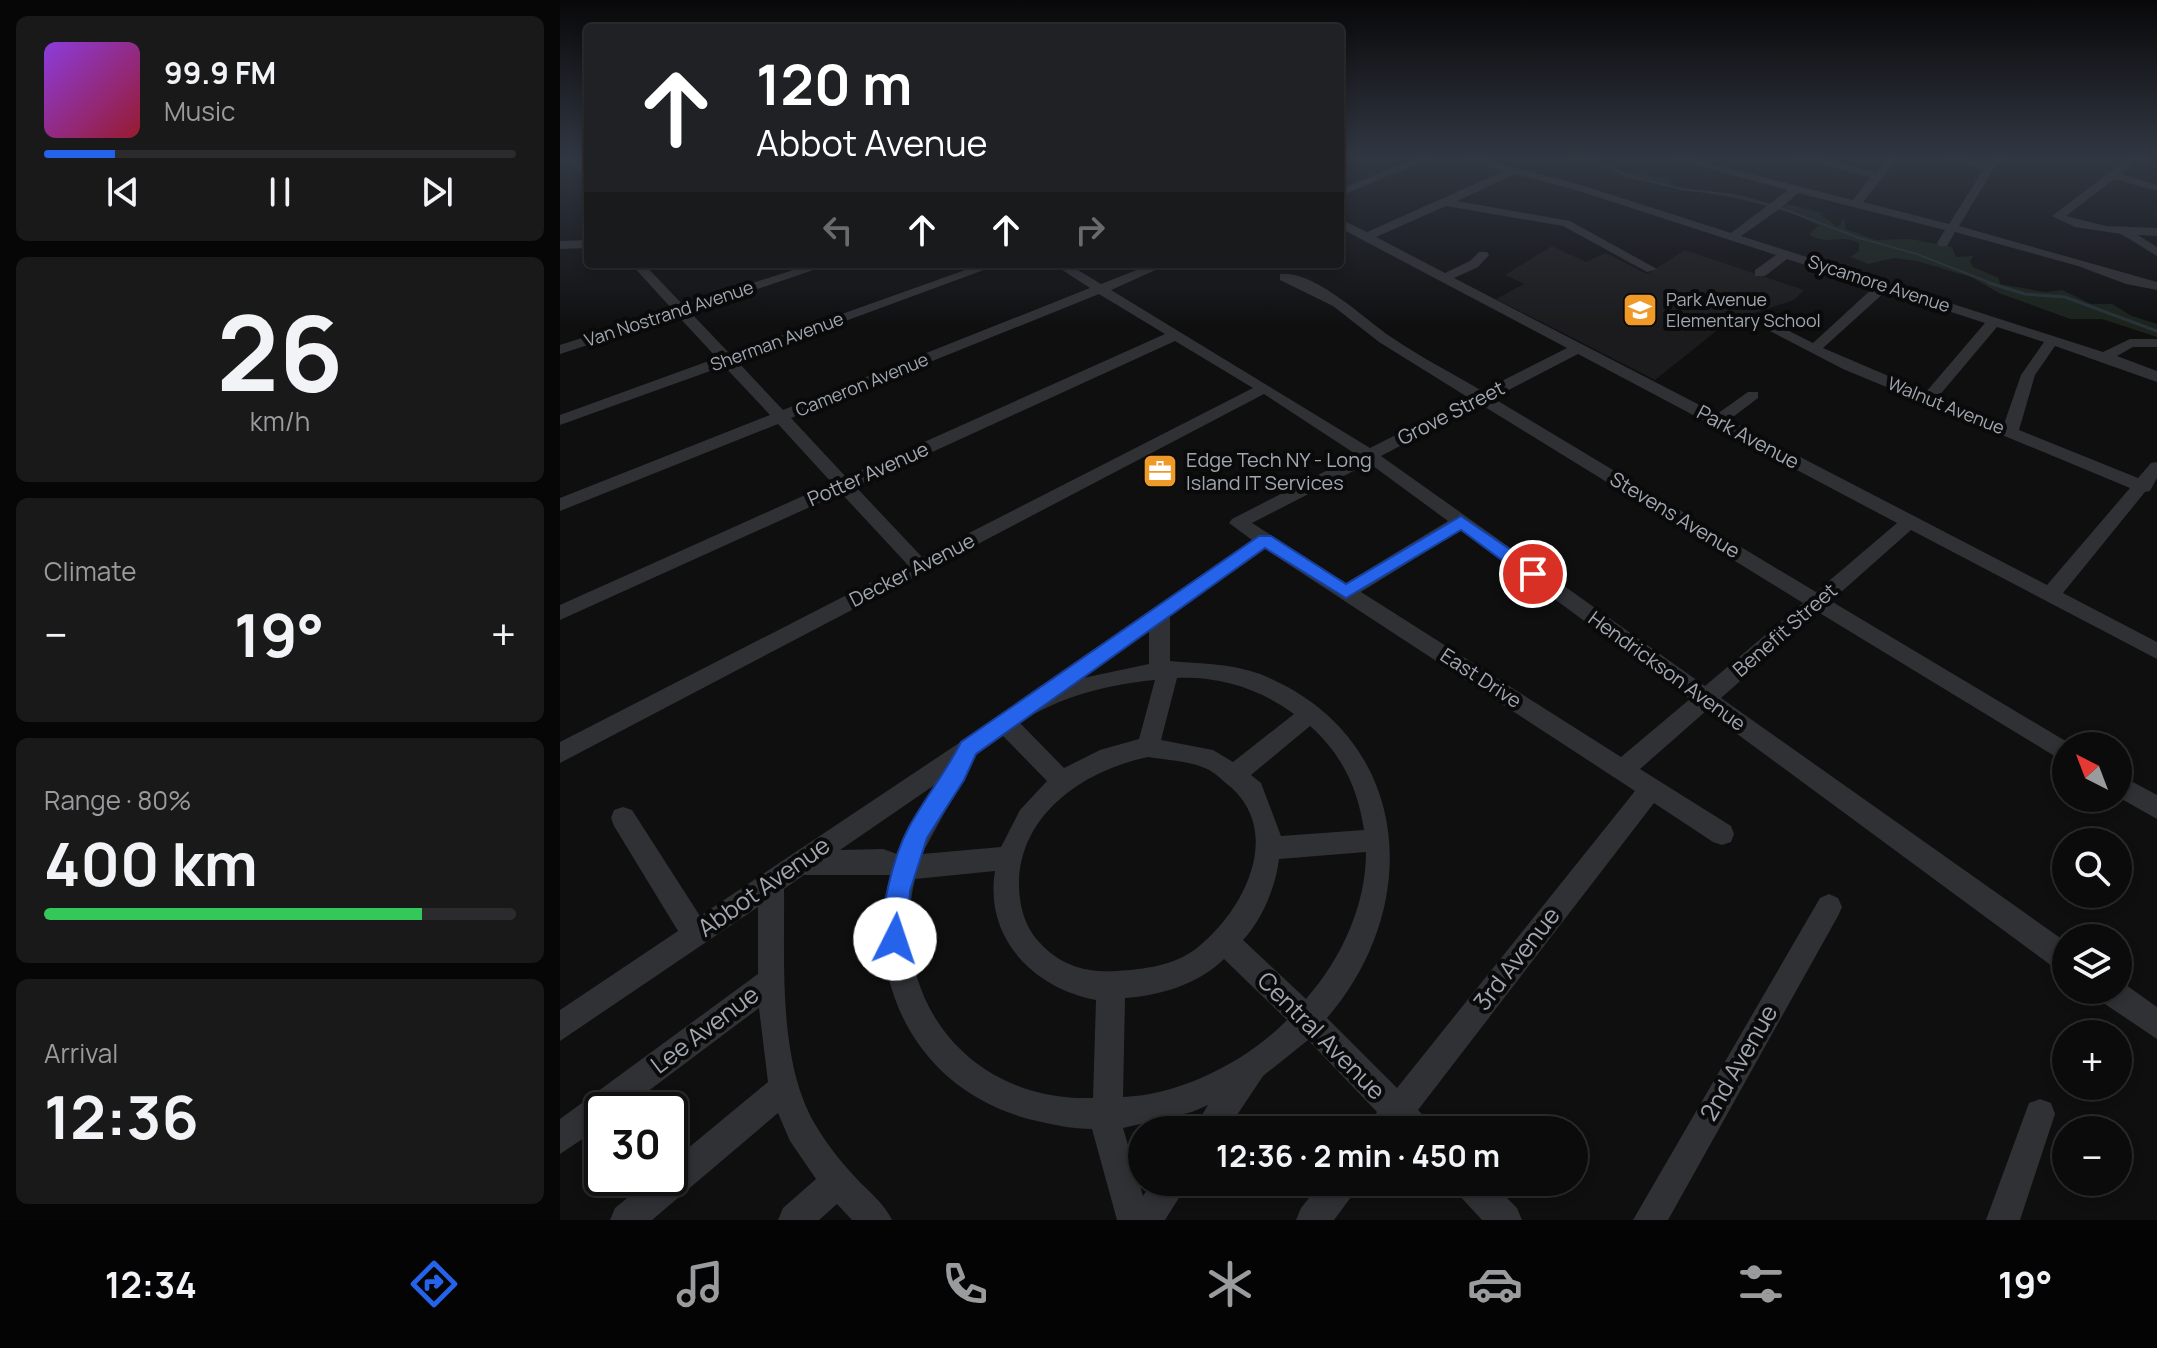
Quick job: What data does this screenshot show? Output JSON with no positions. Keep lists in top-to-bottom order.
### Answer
{
  "streets": {
    "street": [
      "Sycamore Avenue",
      "Van Nostrand Avenue",
      "Sherman Avenue",
      "Cameron Avenue",
      "Walnut Avenue",
      "Grove Street",
      "Park Avenue",
      "Potter Avenue",
      "Stevens Avenue",
      "Decker Avenue",
      "Benefit Street",
      "Hendrickson Avenue",
      "East Drive",
      "Abbot Avenue",
      "3rd Avenue",
      "Lee Avenue",
      "Central Avenue",
      "2nd Avenue"
    ]
  },
  "crossings": [
    ["Cameron Avenue", "Hendrickson Avenue"],
    ["Grove Street", "Park Avenue"],
    ["Grove Street", "Stevens Avenue"],
    ["Grove Street", "Hendrickson Avenue"],
    ["Grove Street", "East Drive"],
    ["Park Avenue", "Benefit Street"],
    ["Potter Avenue", "Hendrickson Avenue"],
    ["Stevens Avenue", "Benefit Street"],
    ["Decker Avenue", "Hendrickson Avenue"],
    ["Benefit Street", "Hendrickson Avenue"],
    ["Benefit Street", "East Drive"],
    ["East Drive", "3rd Avenue"]
  ],
  "places": {
    "school or university": ["Park Avenue Elementary School"],
    "office": ["Edge Tech NY - Long Island IT Services"]
  },
  "north": "top left",
  "page": {
    "turn": ["120 m", "Abbot Avenue"],
    "song": ["99.9 FM", "Music"],
    "tile": [
      ["26", "km/h"],
      "Climate",
      ["Range · 80%", "400 km"],
      ["Arrival", "12:36"]
    ],
    "heat": ["−", "19°", "+"],
    "map_buttons": ["+", "−"],
    "limit": "30",
    "trip": "12:36 · 2 min · 450 m",
    "tabs": ["12:34", "19°"]
  }
}
